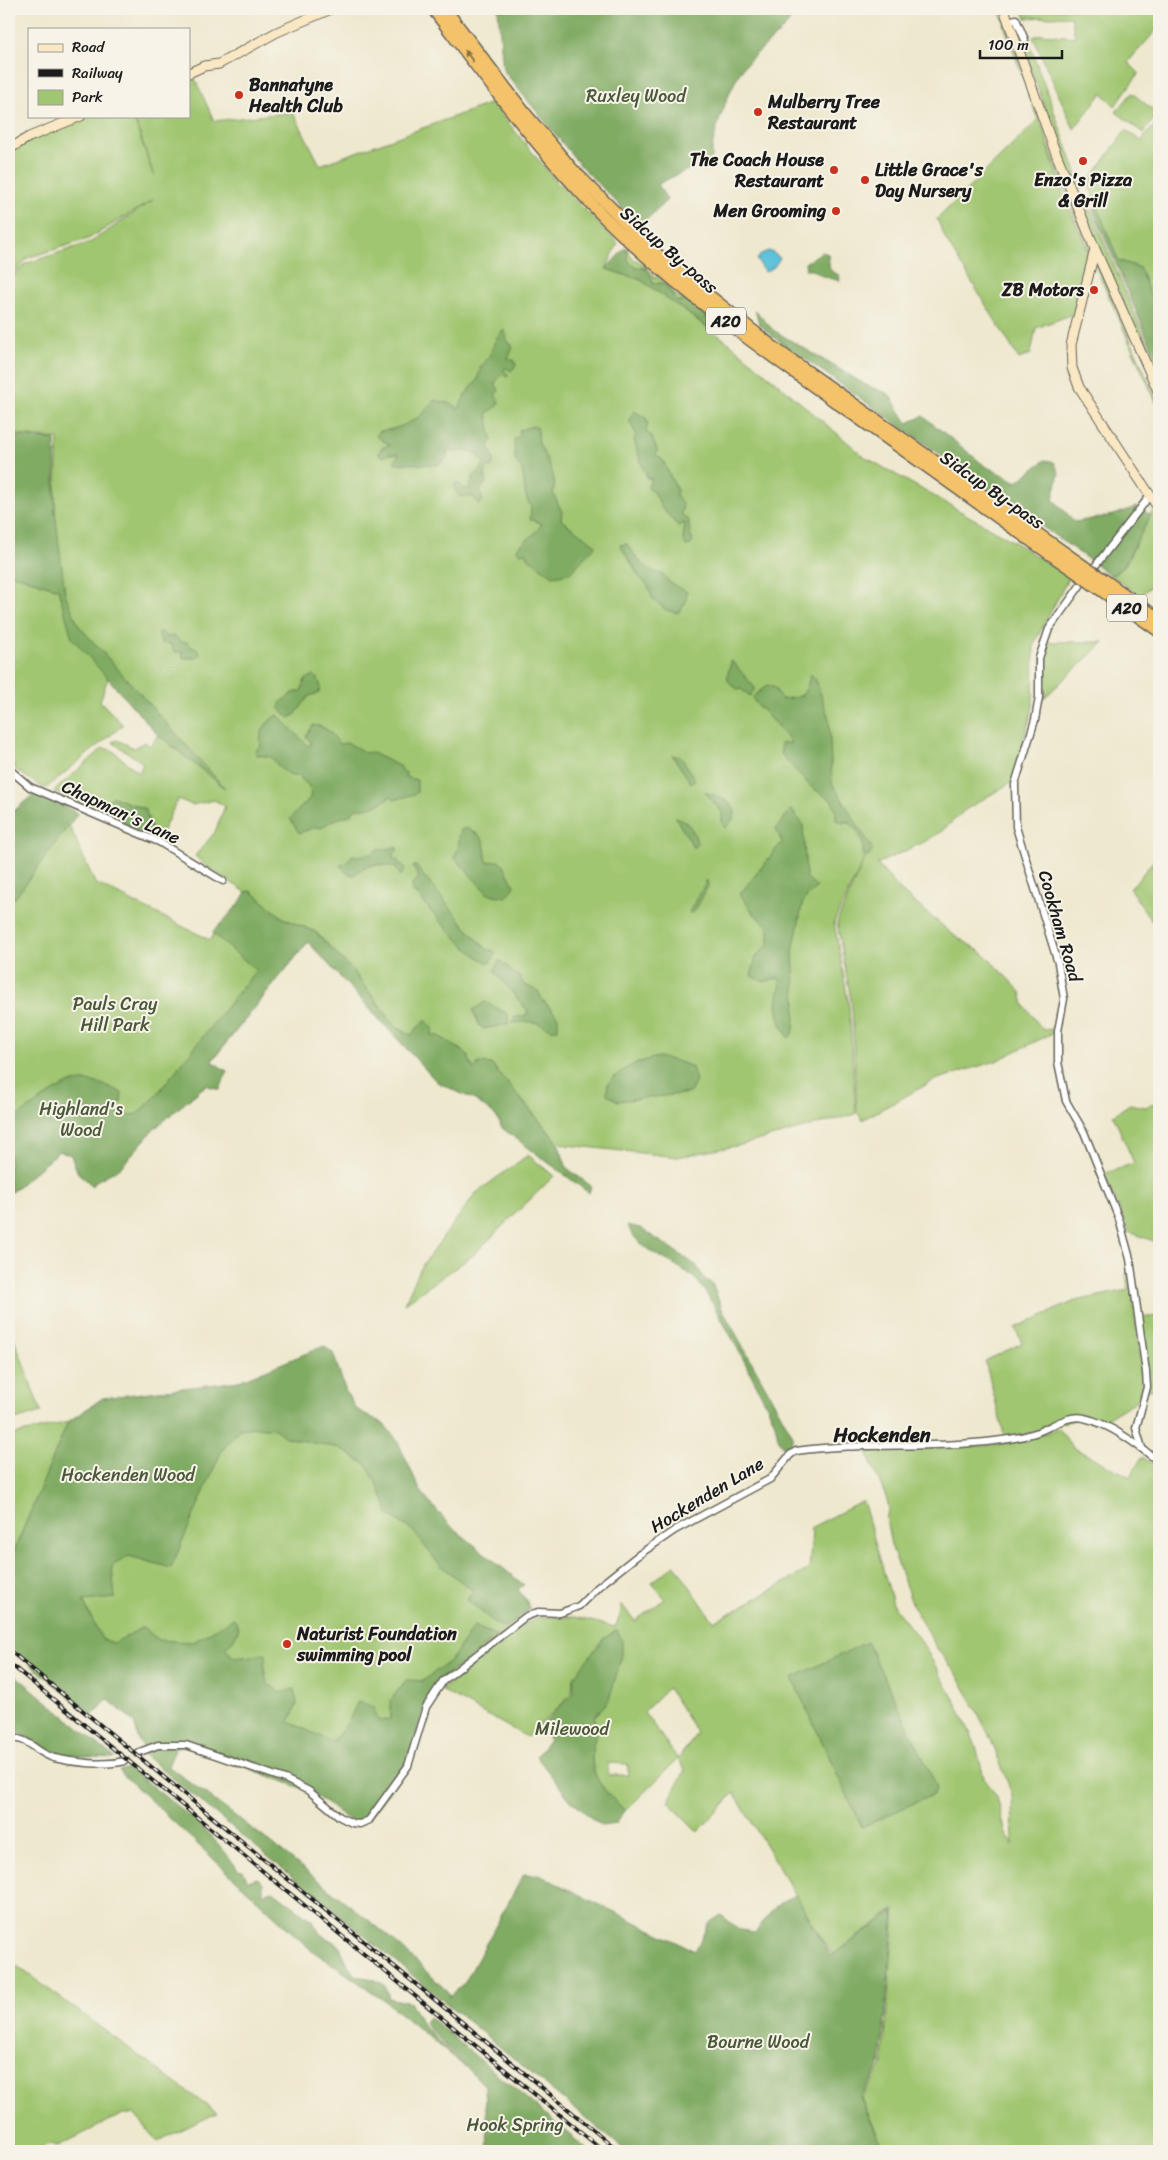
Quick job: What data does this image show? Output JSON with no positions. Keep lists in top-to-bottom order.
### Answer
{
  "streets": {
    "highway": ["Sidcup By-pass", "A20"],
    "street": ["Chapman's Lane", "Cookham Road", "Hockenden Lane"]
  },
  "crossings": [
    ["Sidcup By-pass", "A20"]
  ],
  "districts": ["Hockenden"],
  "parks": [
    "Ruxley Wood",
    "Pauls Cray Hill Park",
    "Highland's Wood",
    "Hockenden Wood",
    "Milewood",
    "Bourne Wood",
    "Hook Spring"
  ],
  "places": [
    "Bannatyne Health Club",
    "Mulberry Tree Restaurant",
    "Enzo's Pizza & Grill",
    "The Coach House Restaurant",
    "Little Grace's Day Nursery",
    "Men Grooming",
    "ZB Motors",
    "Naturist Foundation swimming pool"
  ],
  "legend": ["Road", "Railway", "Park"],
  "scale_bar": "100 m"
}
